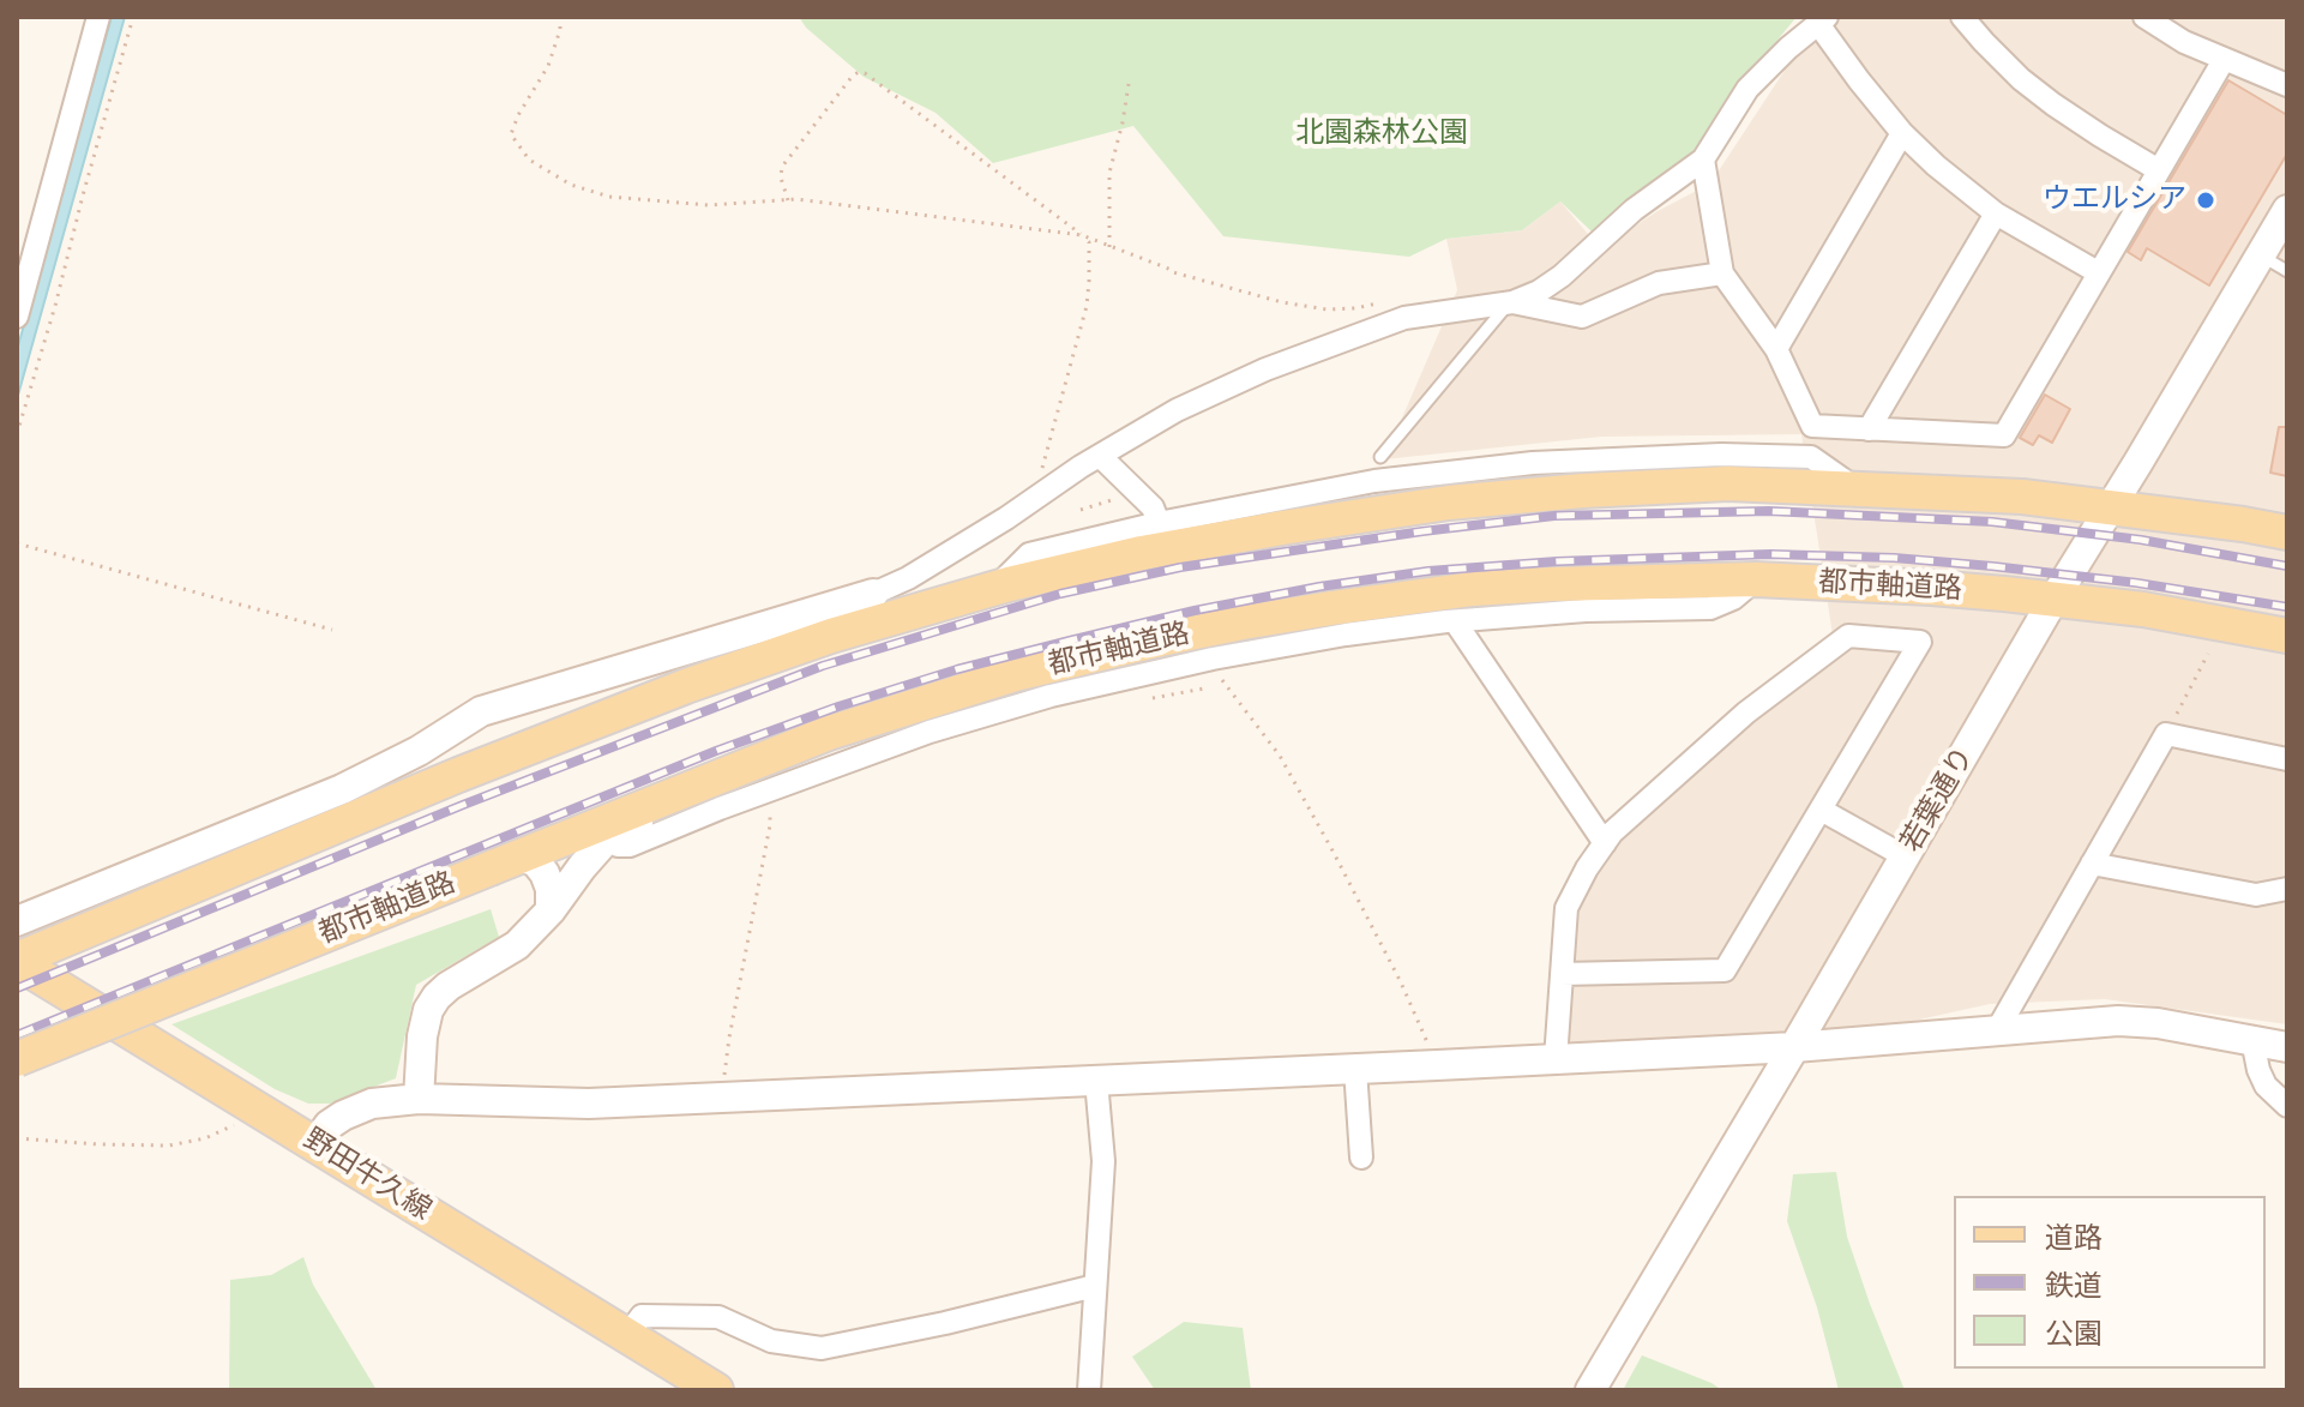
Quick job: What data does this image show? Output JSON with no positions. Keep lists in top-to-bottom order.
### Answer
{
  "streets": {
    "main road": ["都市軸道路", "野田牛久線"],
    "street": ["若葉通り"]
  },
  "crossings": [
    ["都市軸道路", "若葉通り"]
  ],
  "parks": ["北園森林公園"],
  "places": ["ウエルシア"],
  "legend": ["道路", "鉄道", "公園"]
}
